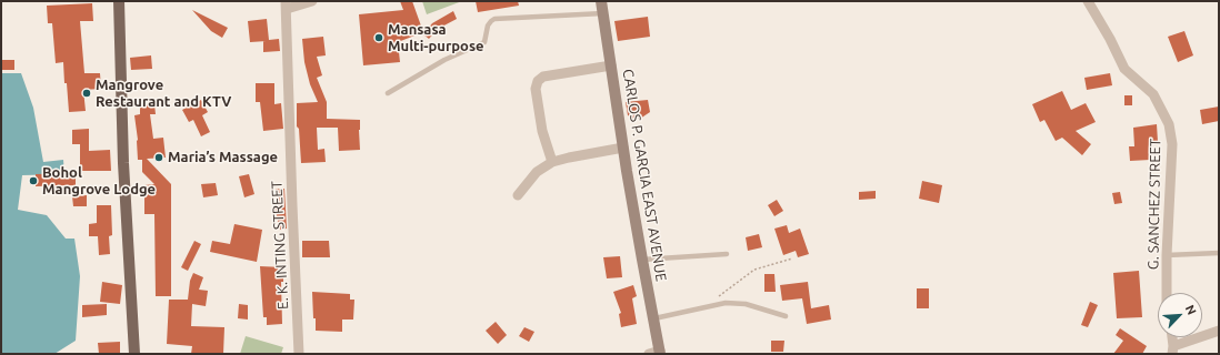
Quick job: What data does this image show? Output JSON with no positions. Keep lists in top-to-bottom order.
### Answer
{
  "streets": {
    "main road": ["CARLOS P. GARCIA EAST AVENUE"],
    "street": ["G. SANCHEZ STREET", "E. K. INTING STREET"]
  },
  "places": [
    "Mansasa Multi-purpose",
    "Mangrove Restaurant and KTV",
    "Maria’s Massage",
    "Bohol Mangrove Lodge"
  ],
  "north": "top right"
}
